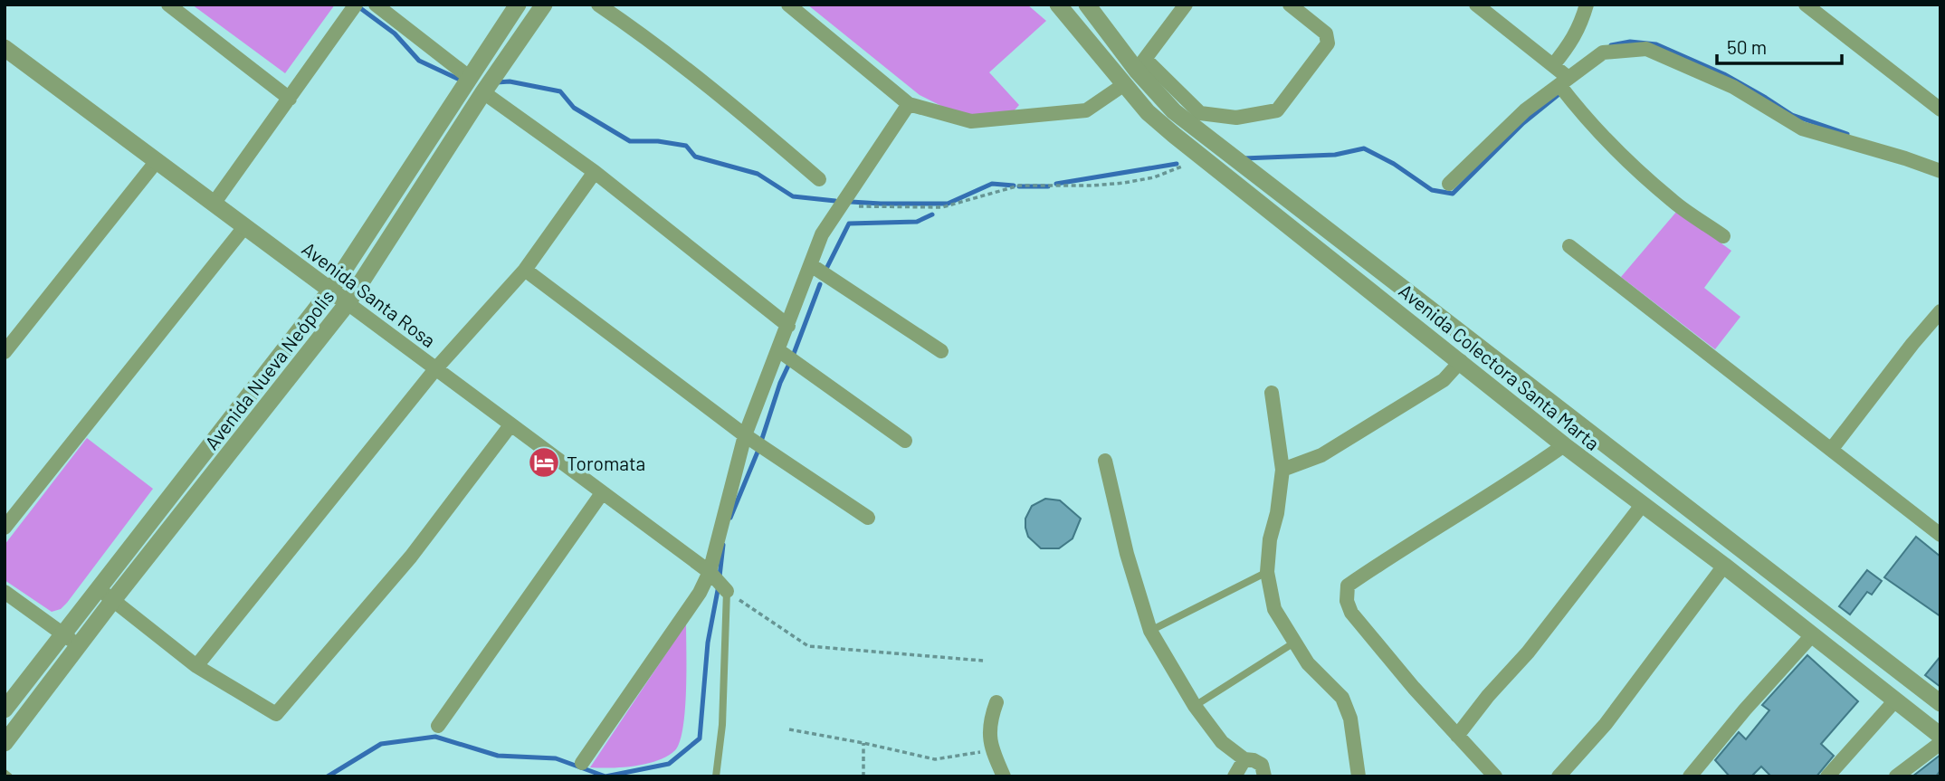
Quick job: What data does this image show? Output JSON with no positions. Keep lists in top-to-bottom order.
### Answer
{
  "streets": {
    "street": ["Avenida Santa Rosa", "Avenida Colectora Santa Marta", "Avenida Nueva Neópolis"]
  },
  "crossings": [
    ["Avenida Santa Rosa", "Avenida Nueva Neópolis"]
  ],
  "places": {
    "hotel": ["Toromata"]
  },
  "scale_bar": "50 m"
}
